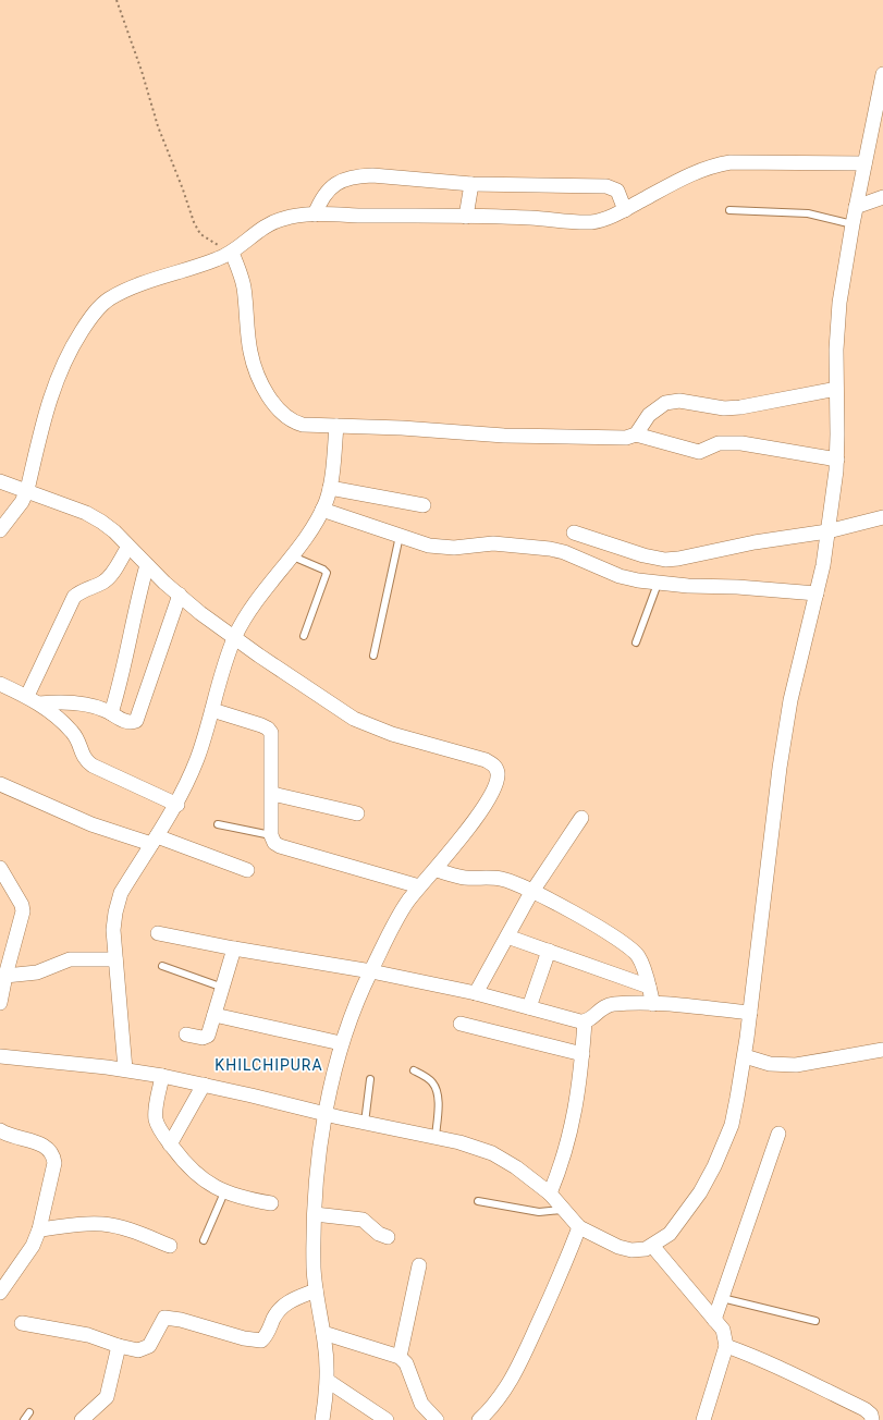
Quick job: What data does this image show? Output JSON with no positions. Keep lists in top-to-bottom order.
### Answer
{
  "districts": ["KHILCHIPURA"]
}
